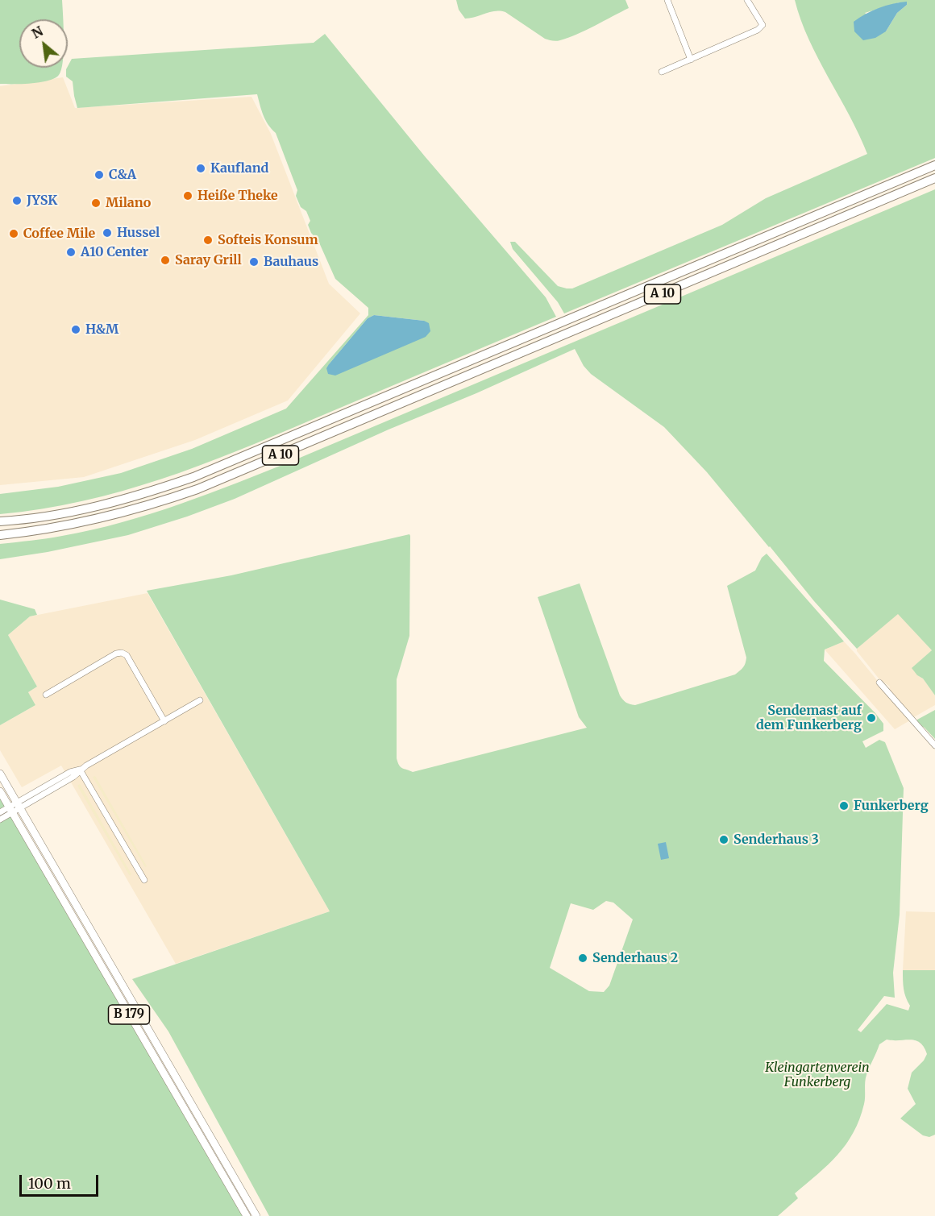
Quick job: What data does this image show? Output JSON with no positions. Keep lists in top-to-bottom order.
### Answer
{
  "streets": {
    "highway": ["A 10"],
    "main road": ["B 179"]
  },
  "parks": ["Kleingartenverein Funkerberg"],
  "places": [
    "Kaufland",
    "C&A",
    "Heiße Theke",
    "JYSK",
    "Milano",
    "Hussel",
    "Coffee Mile",
    "Softeis Konsum",
    "A10 Center",
    "Saray Grill",
    "Bauhaus",
    "H&M",
    "Sendemast auf dem Funkerberg",
    "Funkerberg",
    "Senderhaus 3",
    "Senderhaus 2"
  ],
  "scale_bar": "100 m",
  "north": "top left"
}
